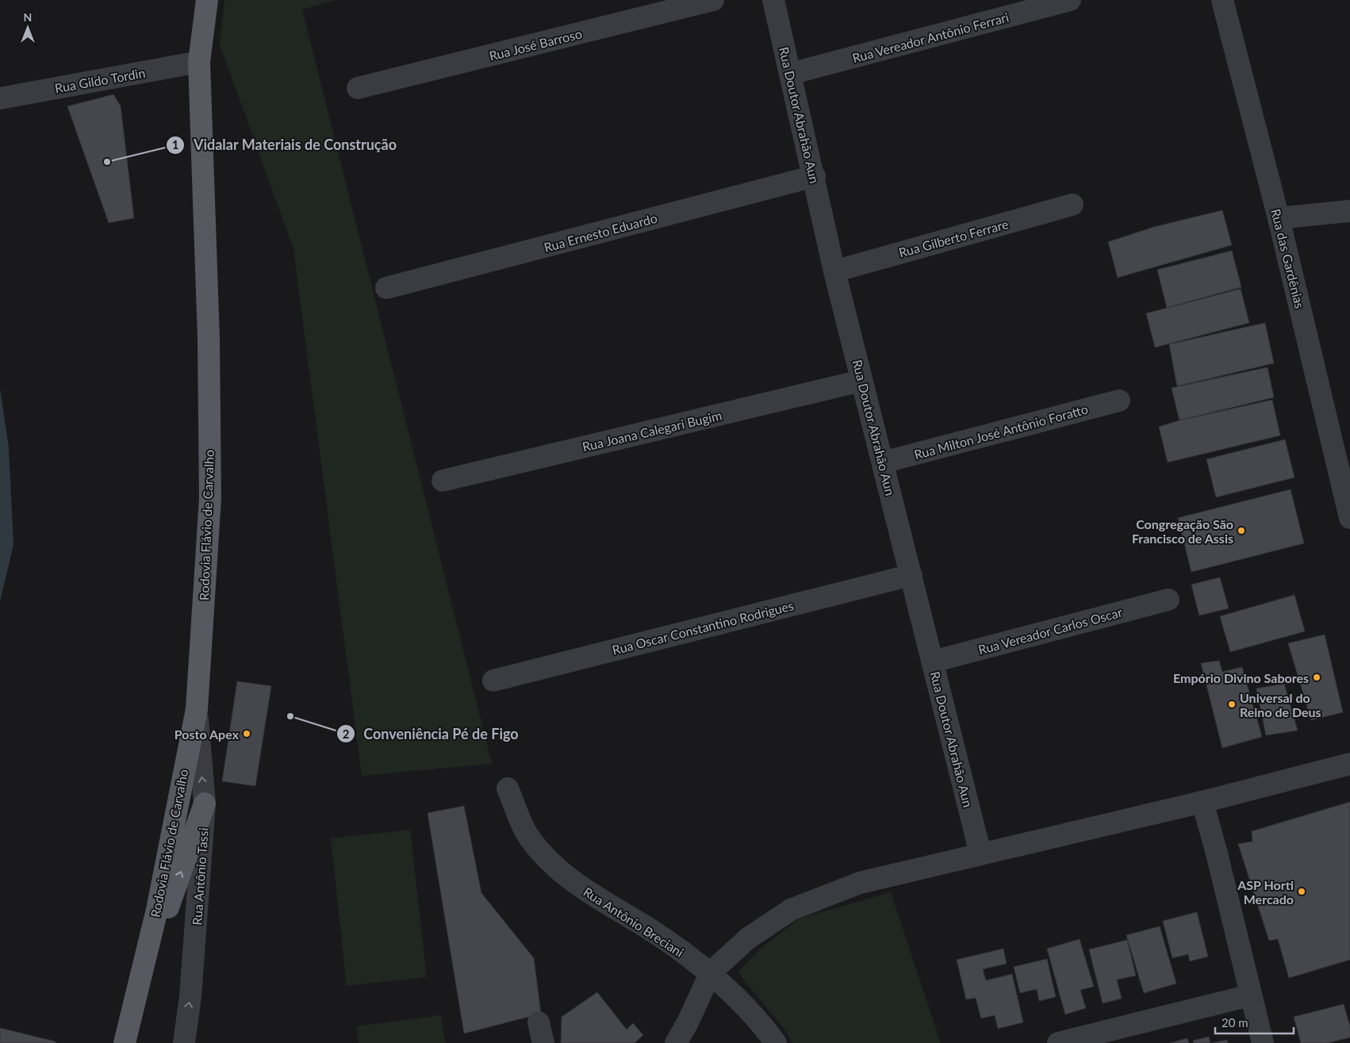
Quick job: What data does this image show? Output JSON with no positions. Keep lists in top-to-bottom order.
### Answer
{
  "streets": {
    "main road": ["Rodovia Flávio de Carvalho"],
    "street": [
      "Rua Vereador Antônio Ferrari",
      "Rua José Barroso",
      "Rua Gildo Tordin",
      "Rua Doutor Abrahão Aun",
      "Rua Ernesto Eduardo",
      "Rua Gilberto Ferrare",
      "Rua das Gardênias",
      "Rua Joana Calegari Bugim",
      "Rua Milton José Antônio Foratto",
      "Rua Oscar Constantino Rodrigues",
      "Rua Vereador Carlos Oscar",
      "Rua Antônio Tassi",
      "Rua Antônio Breciani"
    ]
  },
  "crossings": [
    ["Rua Vereador Antônio Ferrari", "Rua Doutor Abrahão Aun"],
    ["Rua Gildo Tordin", "Rodovia Flávio de Carvalho"],
    ["Rua Doutor Abrahão Aun", "Rua Ernesto Eduardo"],
    ["Rua Doutor Abrahão Aun", "Rua Gilberto Ferrare"],
    ["Rua Doutor Abrahão Aun", "Rua Joana Calegari Bugim"],
    ["Rua Doutor Abrahão Aun", "Rua Milton José Antônio Foratto"],
    ["Rua Doutor Abrahão Aun", "Rua Oscar Constantino Rodrigues"],
    ["Rua Doutor Abrahão Aun", "Rua Vereador Carlos Oscar"],
    ["Rodovia Flávio de Carvalho", "Rua Antônio Tassi"]
  ],
  "one_way": ["Rua Antônio Tassi"],
  "places": [
    "Vidalar Materiais de Construção",
    "Congregação São Francisco de Assis",
    "Empório Divino Sabores",
    "Universal do Reino de Deus",
    "Conveniência Pé de Figo",
    "Posto Apex",
    "ASP Horti Mercado"
  ],
  "scale_bar": "20 m",
  "north": "top"
}
